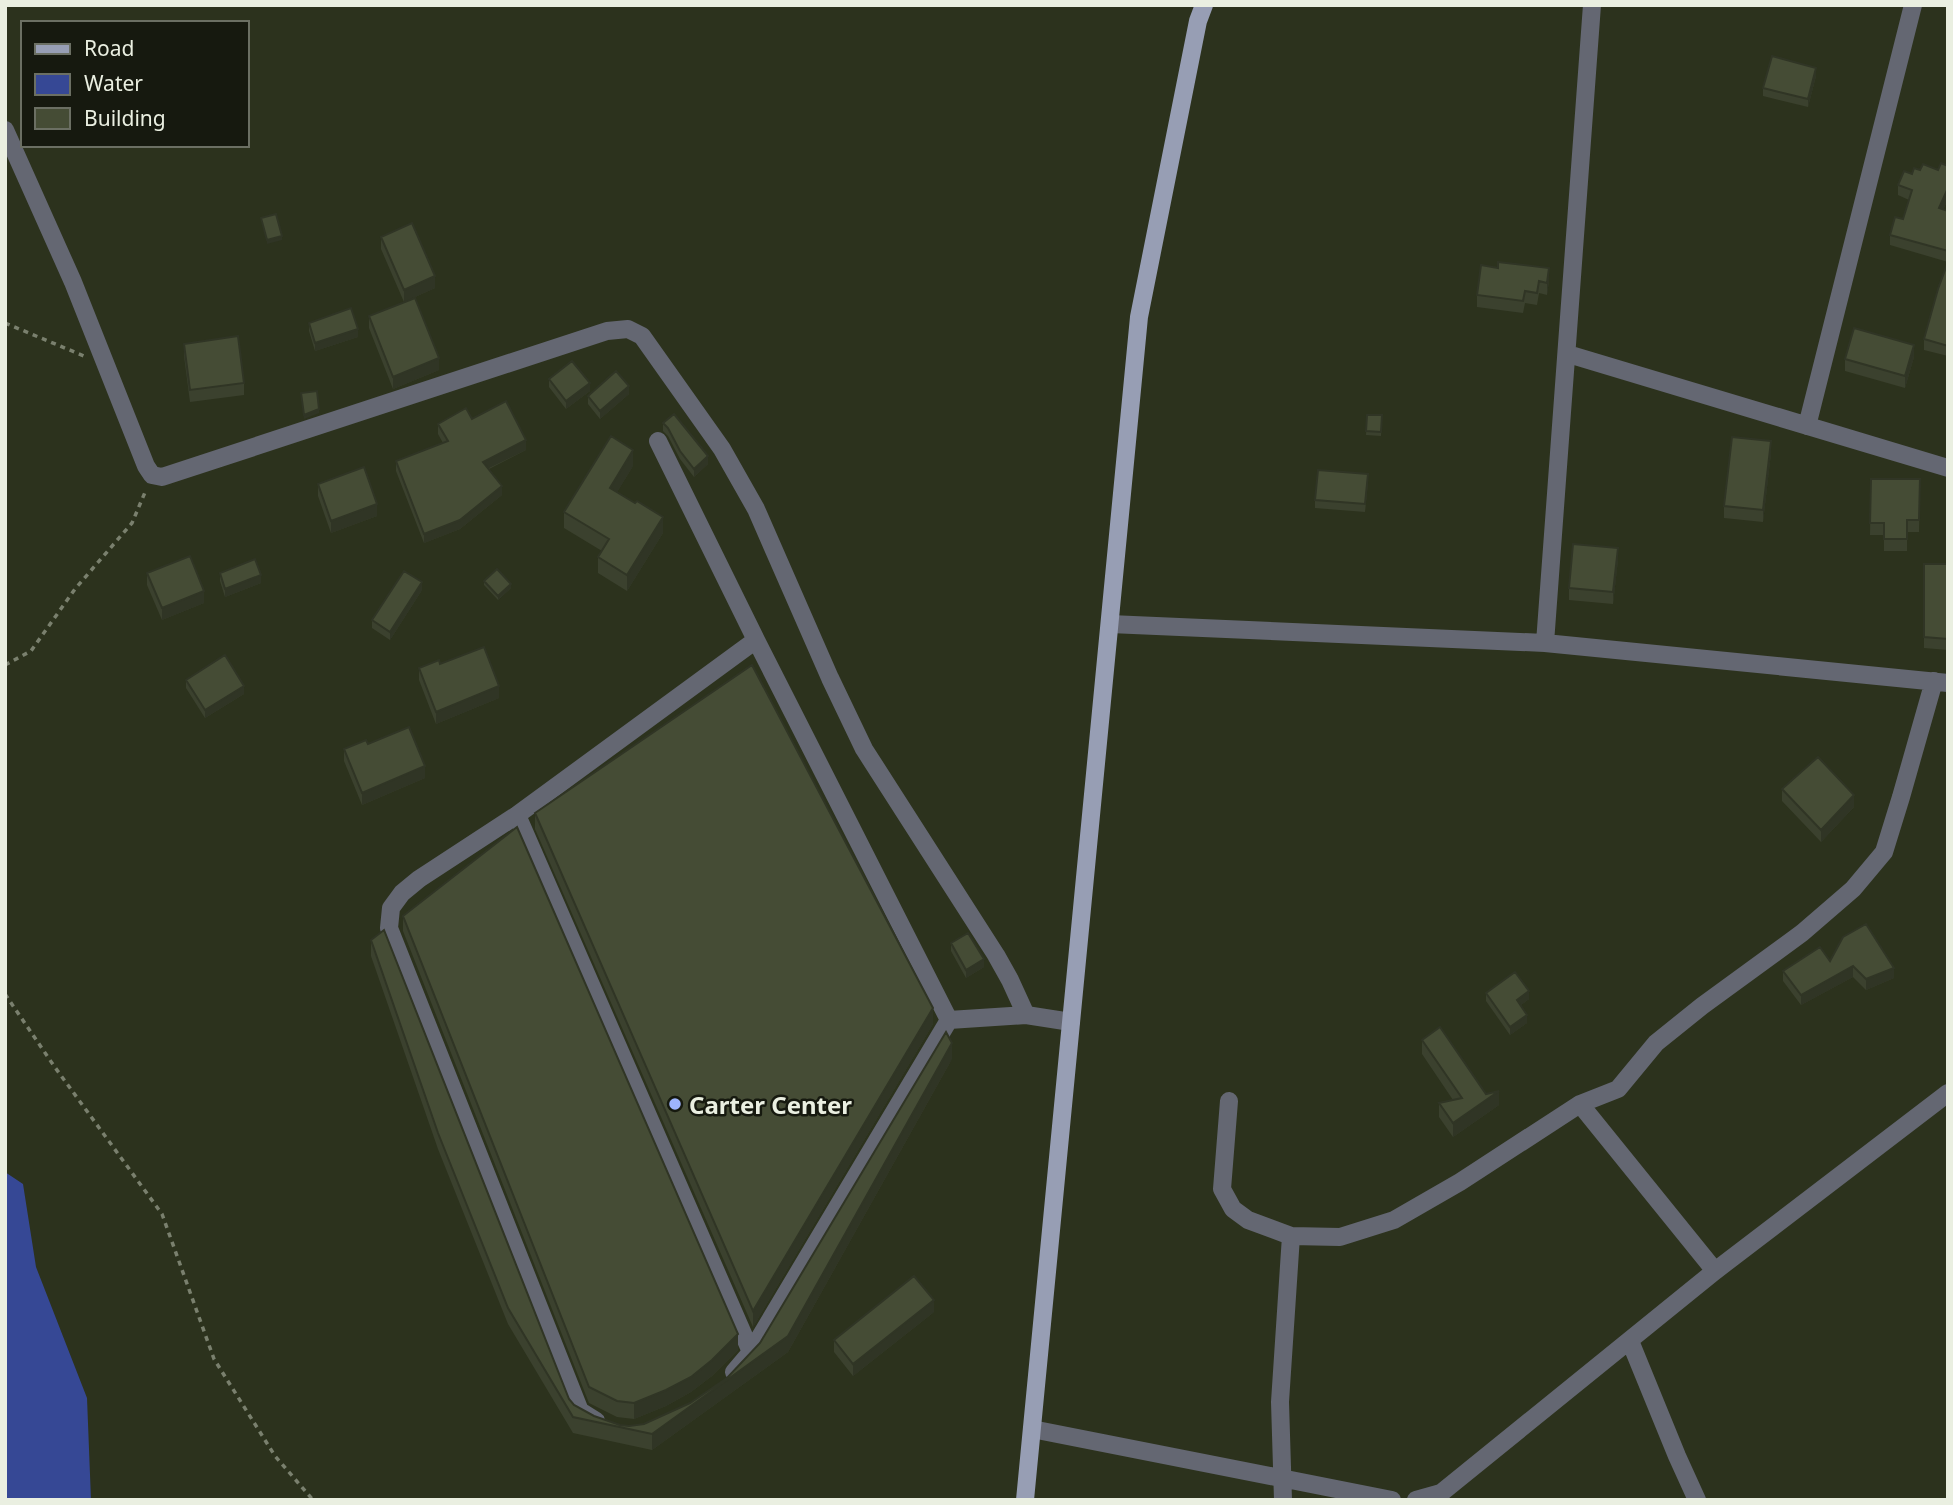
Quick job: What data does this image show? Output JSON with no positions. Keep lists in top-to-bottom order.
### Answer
{
  "places": ["Carter Center"],
  "legend": ["Road", "Water", "Building"]
}
